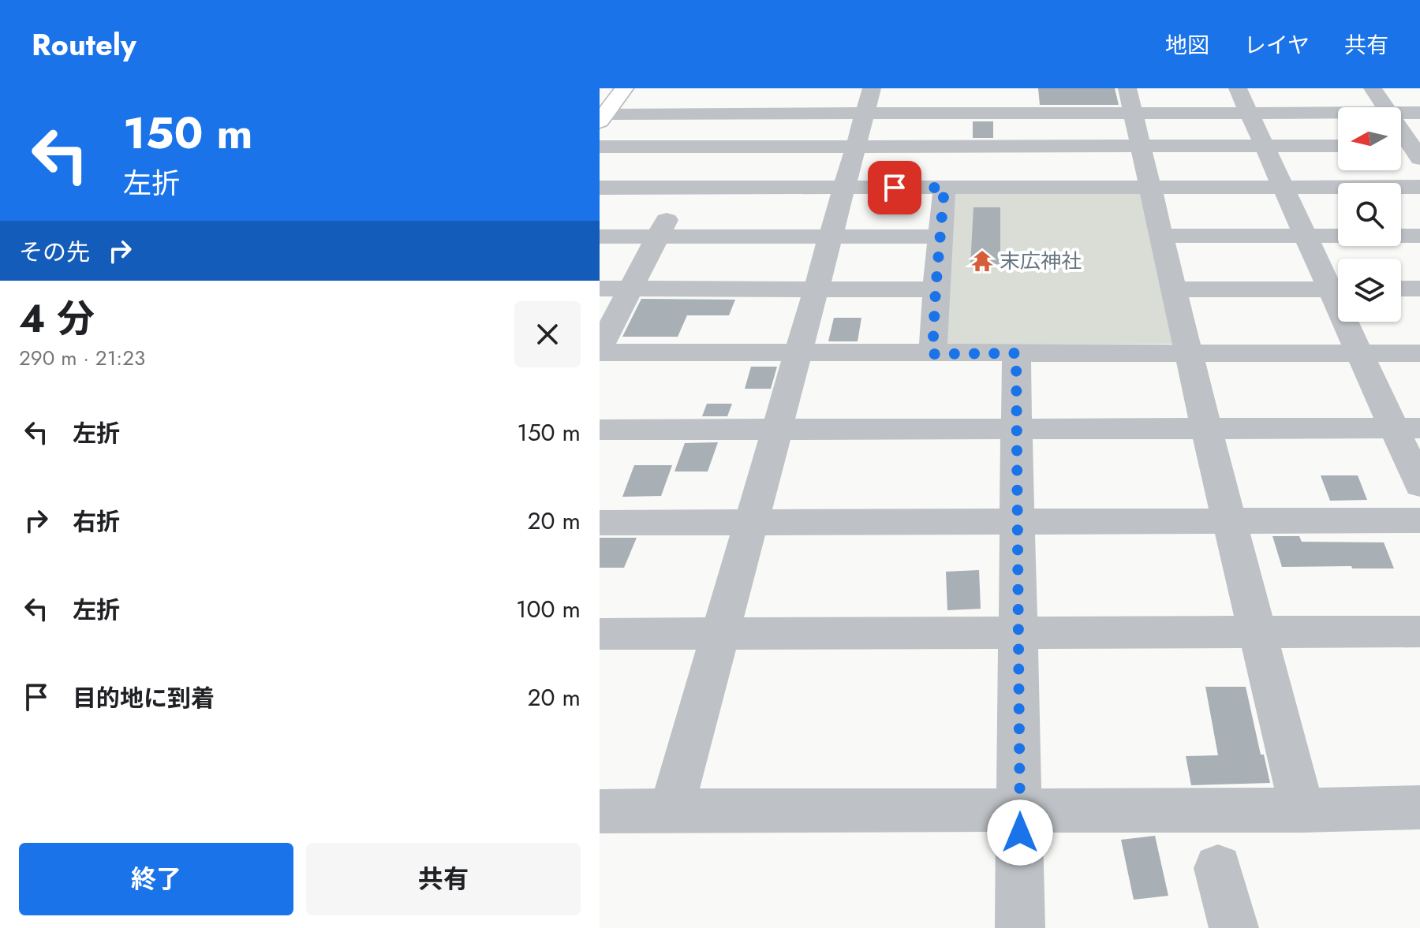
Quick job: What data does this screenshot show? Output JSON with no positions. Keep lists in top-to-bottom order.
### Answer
{
  "places": {
    "temple": ["末広神社"]
  },
  "north": "left",
  "page": {
    "header": "Routely",
    "nav": ["地図", "レイヤ", "共有"],
    "turn": ["150 m", "左折"],
    "then": "その先",
    "heading": ["4 分", "290 m · 21:23"],
    "list": [
      {
        "name": "左折",
        "value": "150 m"
      },
      {
        "name": "右折",
        "value": "20 m"
      },
      {
        "name": "左折",
        "value": "100 m"
      },
      {
        "name": "目的地に到着",
        "value": "20 m"
      }
    ],
    "buttons": ["終了", "共有"]
  }
}
